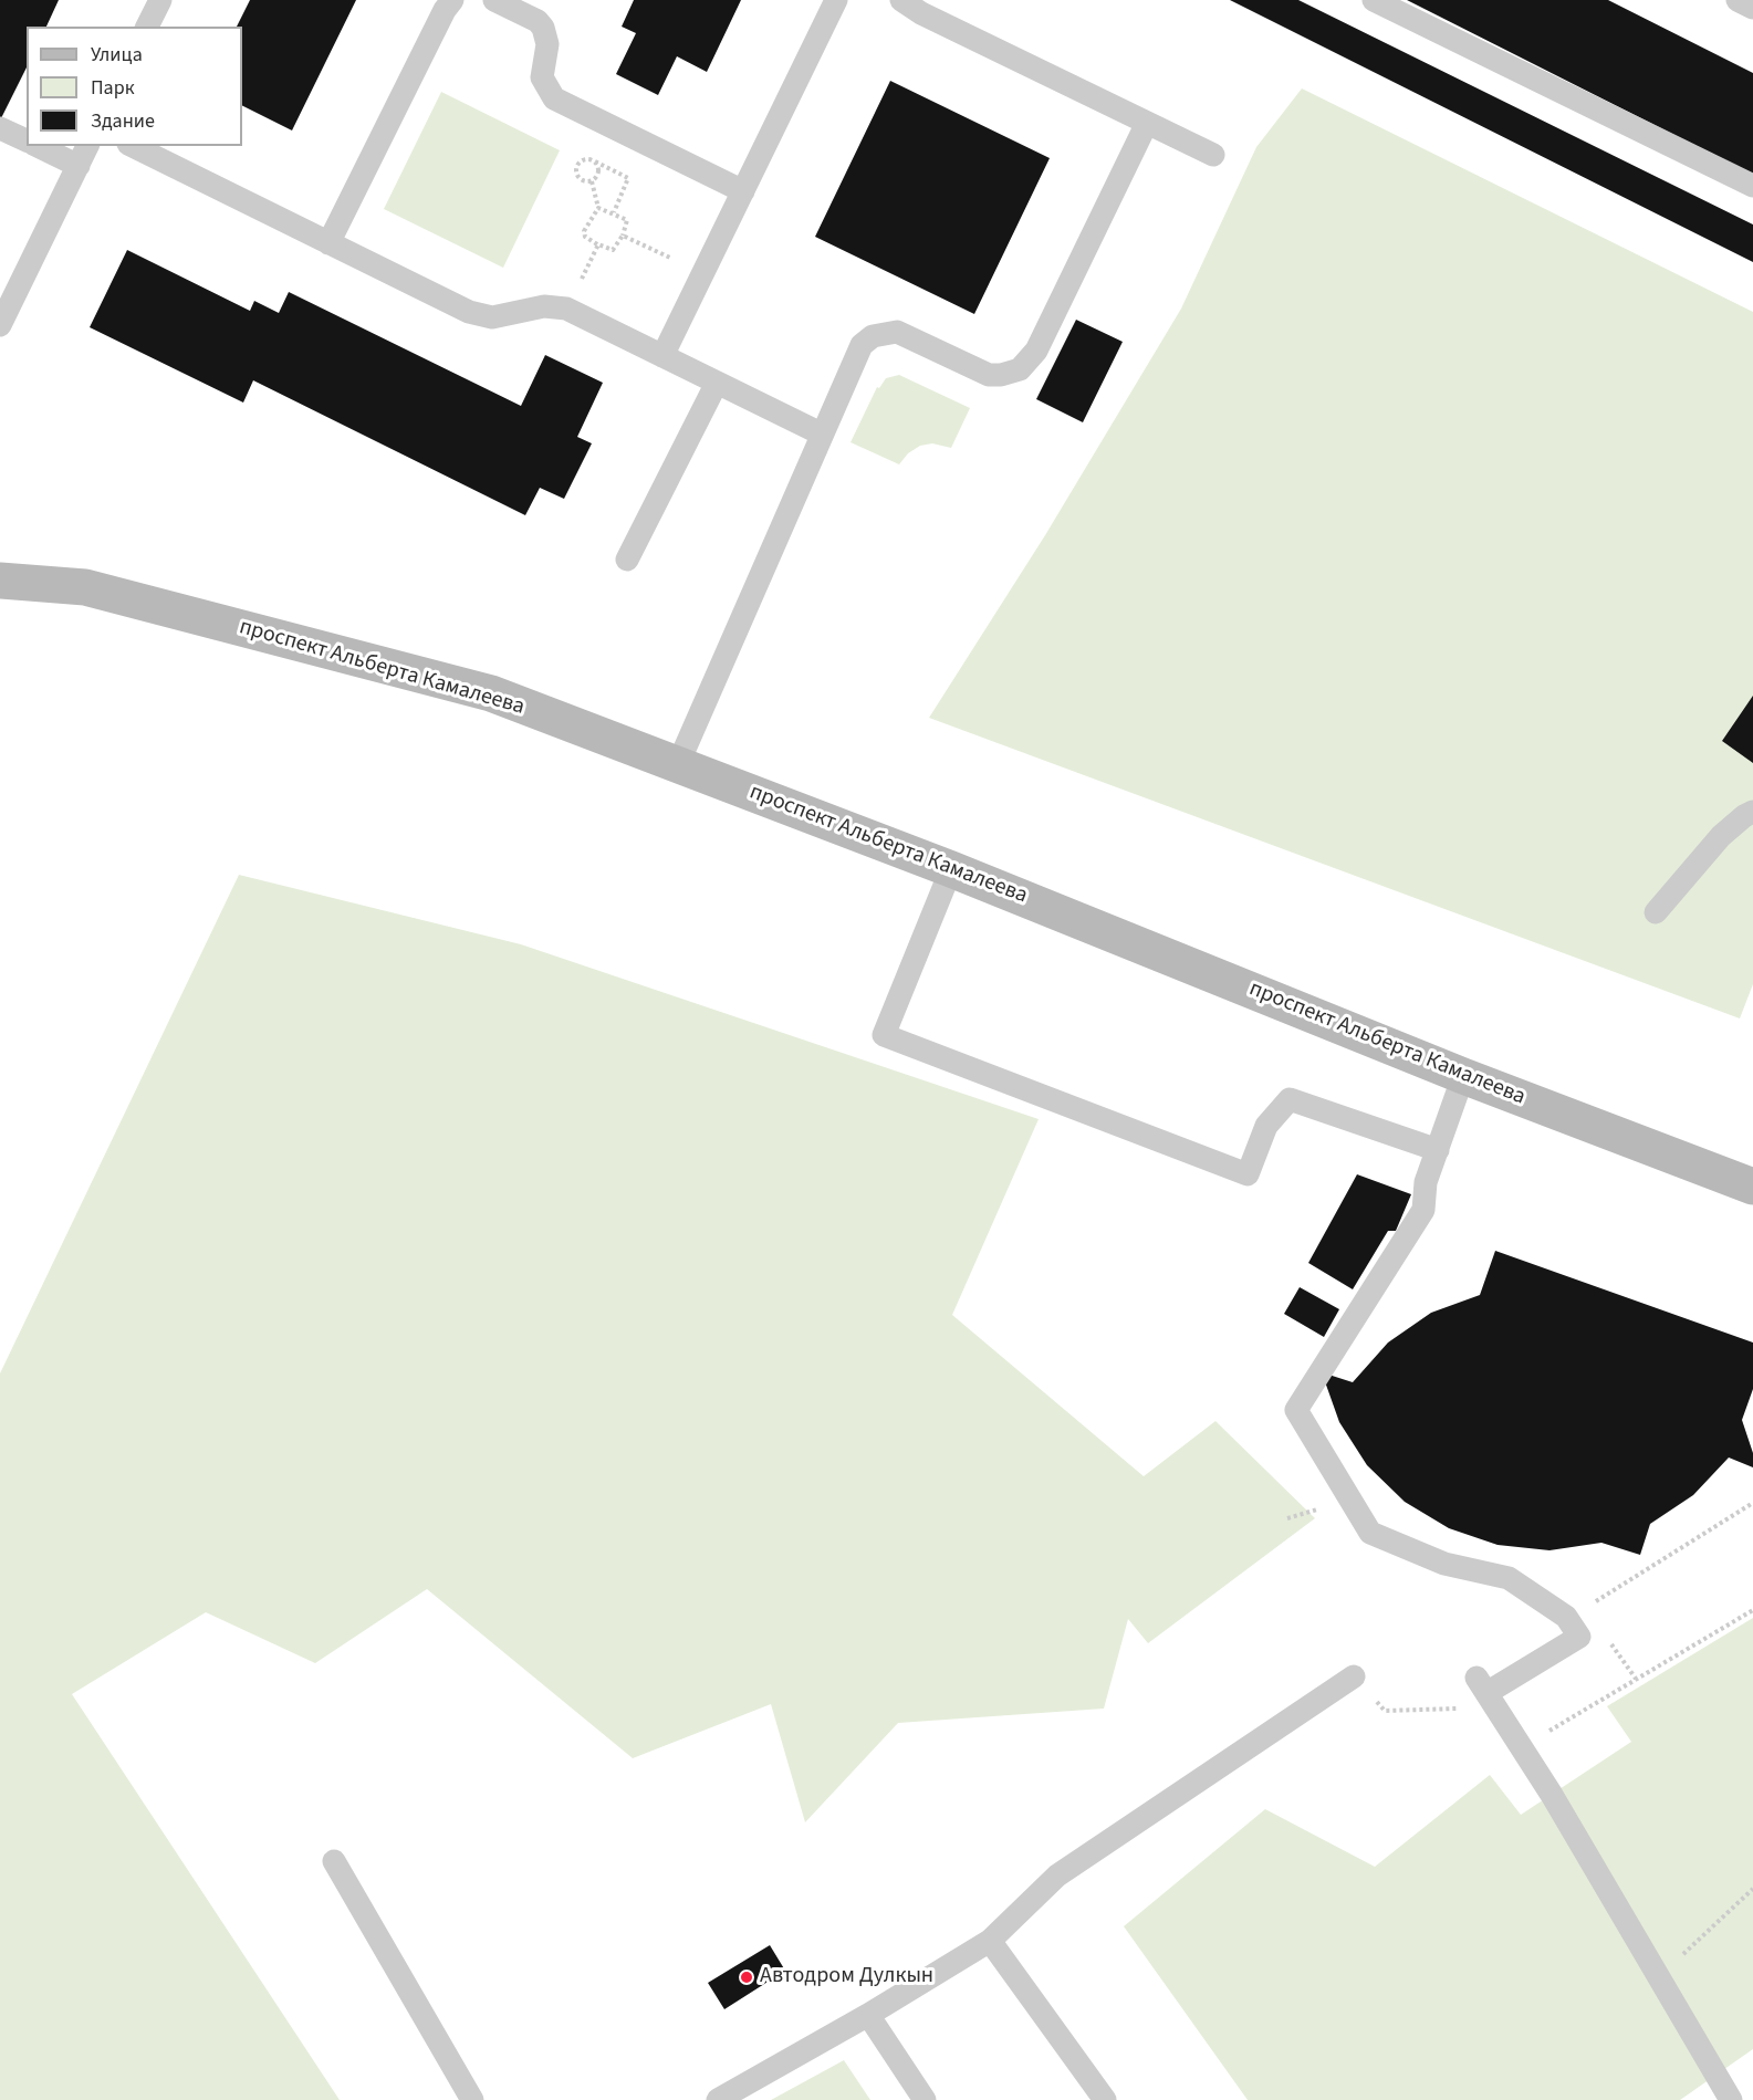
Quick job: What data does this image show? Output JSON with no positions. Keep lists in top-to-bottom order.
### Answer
{
  "streets": {
    "main road": ["проспект Альберта Камалеева"]
  },
  "places": ["Автодром Дулкын"],
  "legend": ["Улица", "Парк", "Здание"]
}
